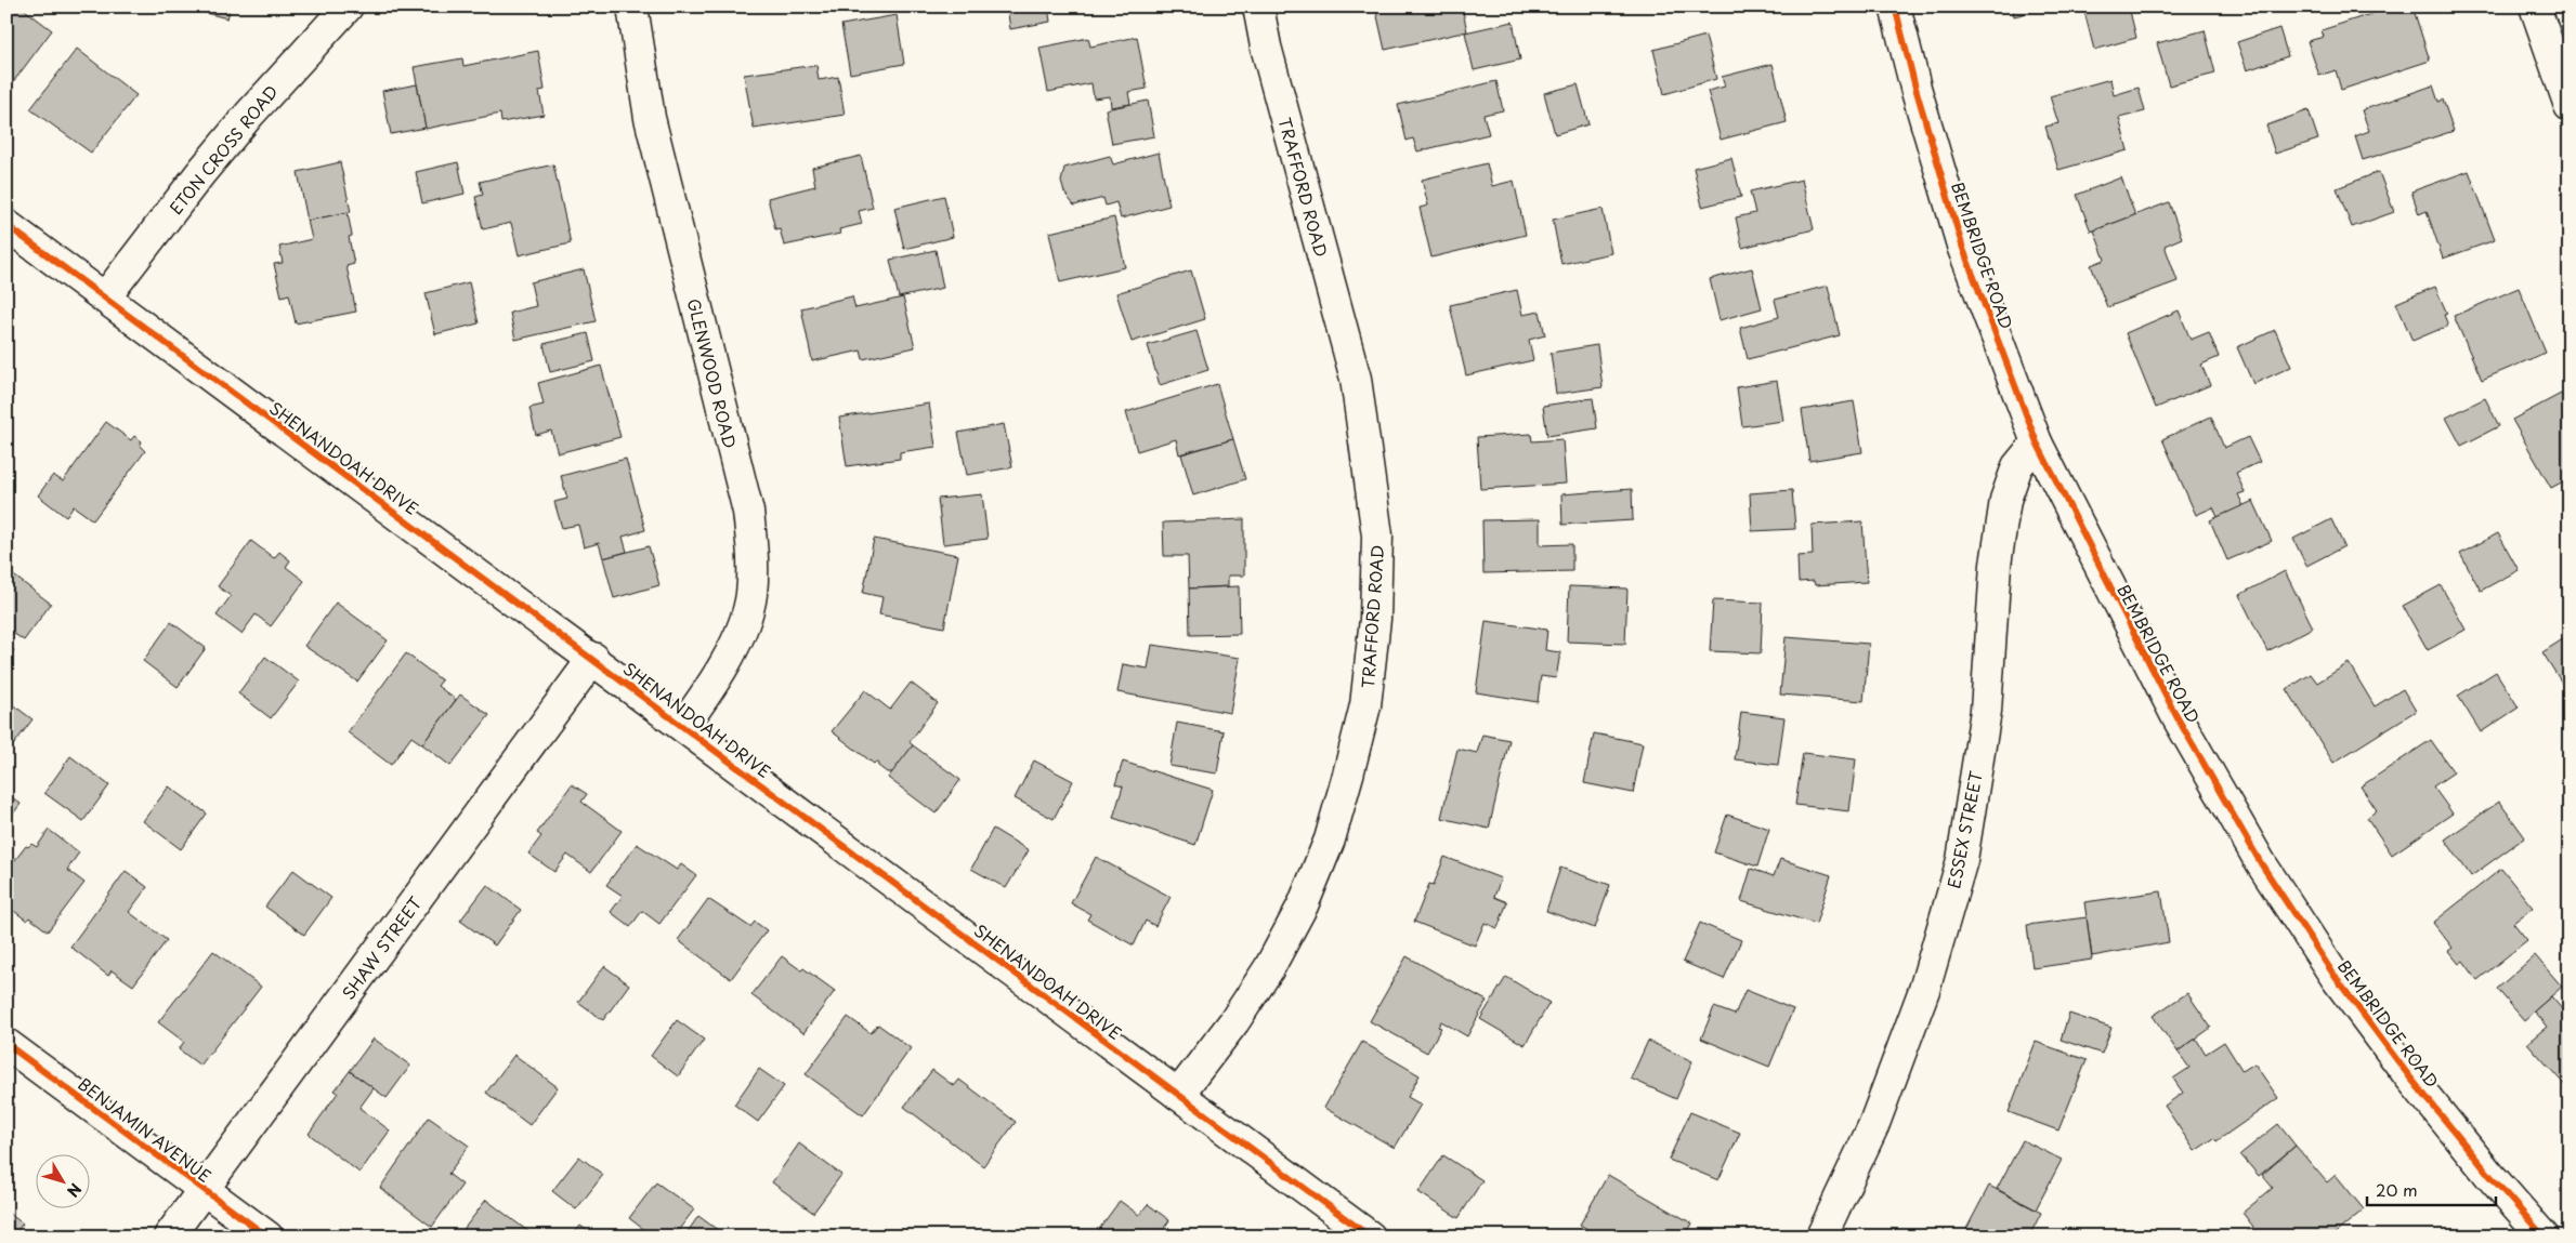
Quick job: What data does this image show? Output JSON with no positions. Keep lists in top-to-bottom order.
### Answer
{
  "streets": {
    "street": [
      "ETON CROSS ROAD",
      "TRAFFORD ROAD",
      "BEMBRIDGE ROAD",
      "GLENWOOD ROAD",
      "SHENANDOAH DRIVE",
      "ESSEX STREET",
      "SHAW STREET",
      "BENJAMIN AVENUE"
    ]
  },
  "crossings": [
    ["ETON CROSS ROAD", "SHENANDOAH DRIVE"],
    ["TRAFFORD ROAD", "SHENANDOAH DRIVE"],
    ["BEMBRIDGE ROAD", "ESSEX STREET"],
    ["GLENWOOD ROAD", "SHENANDOAH DRIVE"],
    ["SHENANDOAH DRIVE", "SHAW STREET"],
    ["SHAW STREET", "BENJAMIN AVENUE"]
  ],
  "scale_bar": "20 m",
  "north": "bottom right"
}
